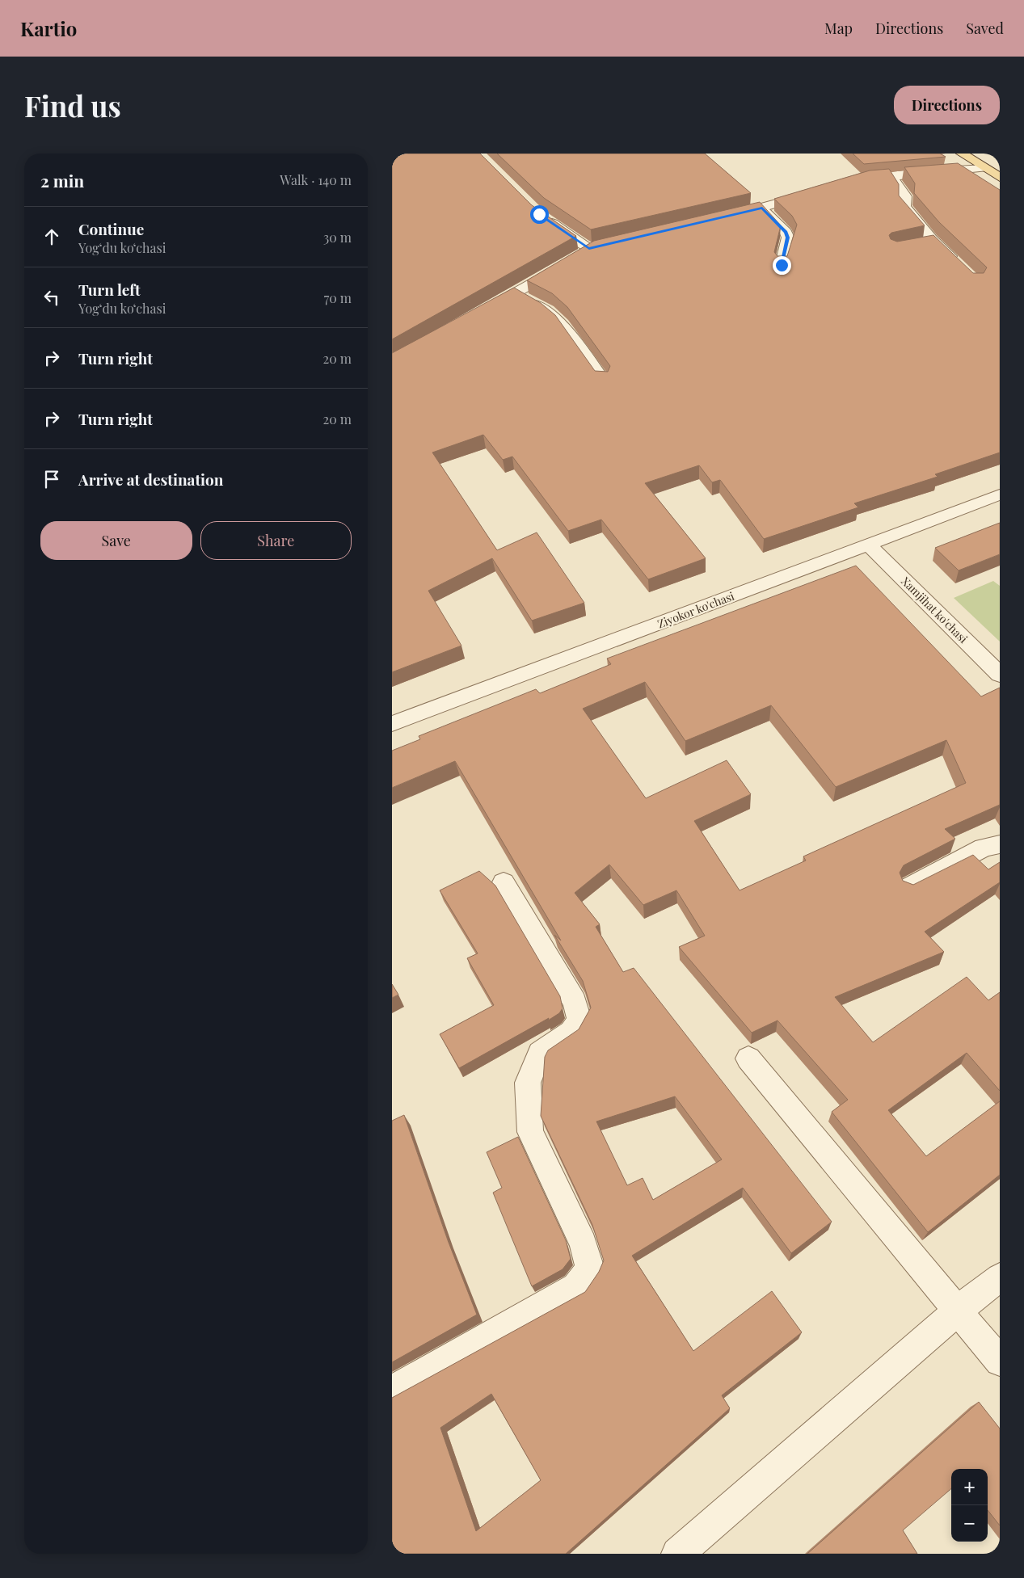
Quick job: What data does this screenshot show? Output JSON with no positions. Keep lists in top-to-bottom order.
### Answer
{
  "streets": {
    "street": ["Ziyokor ko'chasi", "Xamjihat ko'chasi"]
  },
  "crossings": [
    ["Ziyokor ko'chasi", "Xamjihat ko'chasi"]
  ],
  "page": {
    "header": "Kartio",
    "nav": ["Map", "Directions", "Saved"],
    "buttons": [
      "Directions",
      ["Save", "Share"]
    ],
    "title": "Find us",
    "heading": ["2 min", "Walk · 140 m"],
    "list": [
      ["Continue", "Yogʻdu koʻchasi", "30 m"],
      ["Turn left", "Yogʻdu koʻchasi", "70 m"],
      ["Turn right", "20 m"],
      ["Turn right", "20 m"],
      "Arrive at destination"
    ],
    "map_buttons": ["+", "−"]
  }
}
